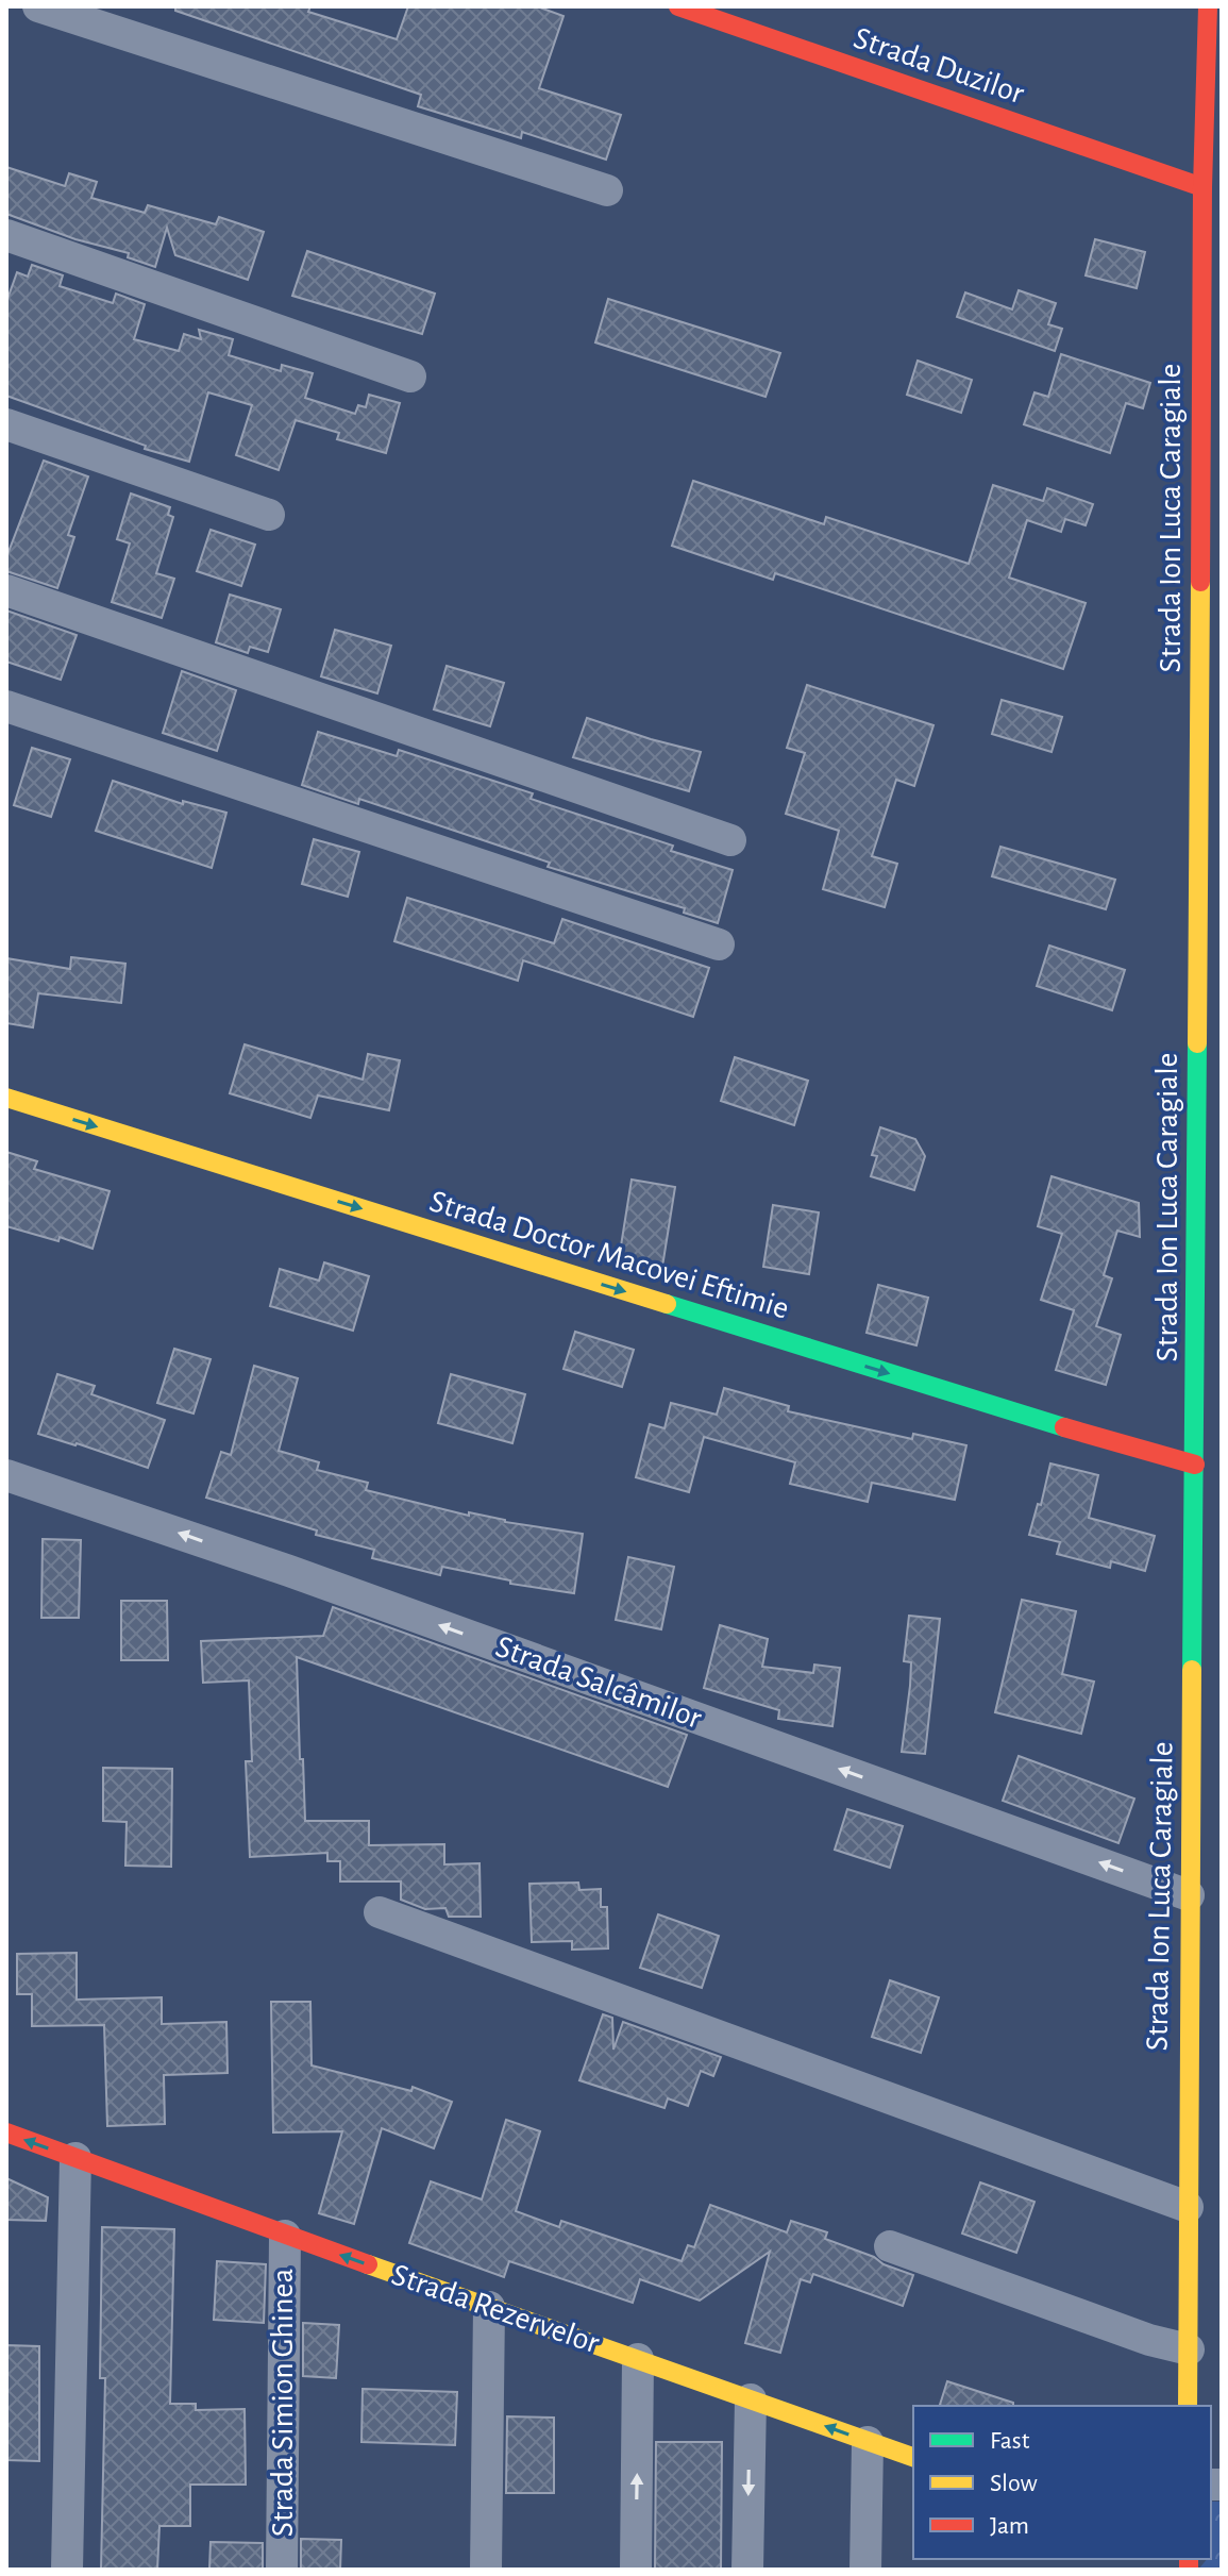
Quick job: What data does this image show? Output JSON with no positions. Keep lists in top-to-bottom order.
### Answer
{
  "streets": {
    "street": [
      "Strada Duzilor",
      "Strada Ion Luca Caragiale",
      "Strada Doctor Macovei Eftimie",
      "Strada Salcâmilor",
      "Strada Rezervelor",
      "Strada Simion Ghinea"
    ]
  },
  "crossings": [
    ["Strada Duzilor", "Strada Ion Luca Caragiale"],
    ["Strada Ion Luca Caragiale", "Strada Doctor Macovei Eftimie"],
    ["Strada Ion Luca Caragiale", "Strada Salcâmilor"],
    ["Strada Rezervelor", "Strada Simion Ghinea"]
  ],
  "one_way": ["Strada Doctor Macovei Eftimie", "Strada Salcâmilor", "Strada Rezervelor"],
  "legend": ["Fast", "Slow", "Jam"]
}
